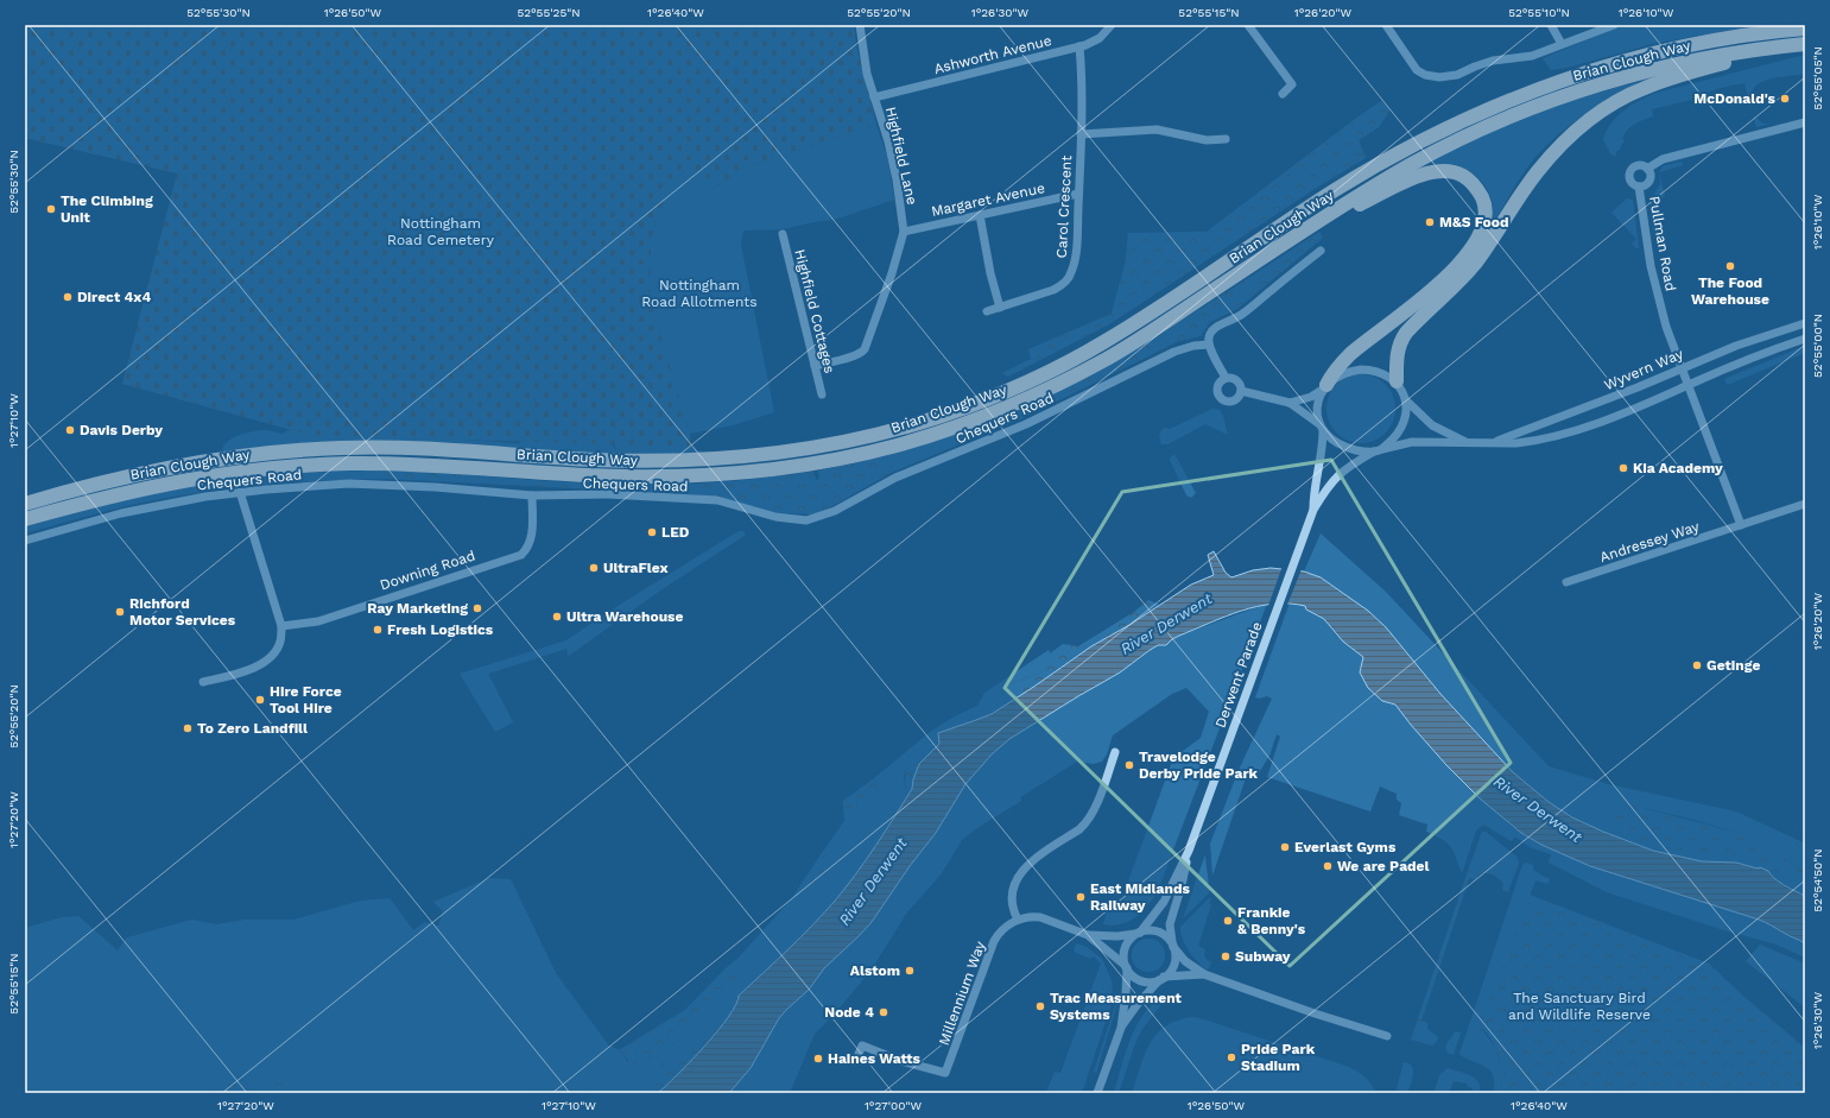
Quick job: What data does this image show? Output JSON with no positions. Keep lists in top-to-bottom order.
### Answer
{
  "streets": {
    "highway": ["Brian Clough Way"],
    "street": [
      "Ashworth Avenue",
      "Highfield Lane",
      "Margaret Avenue",
      "Carol Crescent",
      "Pullman Road",
      "Highfield Cottages",
      "Wyvern Way",
      "Chequers Road",
      "Andressey Way",
      "Downing Road",
      "Derwent Parade",
      "Millennium Way"
    ]
  },
  "crossings": [
    ["Ashworth Avenue", "Highfield Lane"],
    ["Ashworth Avenue", "Carol Crescent"],
    ["Highfield Lane", "Margaret Avenue"],
    ["Highfield Lane", "Highfield Cottages"],
    ["Margaret Avenue", "Carol Crescent"],
    ["Pullman Road", "Wyvern Way"],
    ["Wyvern Way", "Derwent Parade"],
    ["Chequers Road", "Downing Road"]
  ],
  "water": ["River Derwent"],
  "parks": ["Nottingham Road Cemetery", "Nottingham Road Allotments", "The Sanctuary Bird and Wildlife Reserve"],
  "places": [
    "McDonald's",
    "The Climbing Unit",
    "M&S Food",
    "The Food Warehouse",
    "Direct 4x4",
    "Davis Derby",
    "Kia Academy",
    "LED",
    "UltraFlex",
    "Ray Marketing",
    "Richford Motor Services",
    "Ultra Warehouse",
    "Fresh Logistics",
    "Getinge",
    "Hire Force Tool Hire",
    "To Zero Landfill",
    "Travelodge Derby Pride Park",
    "Everlast Gyms",
    "We are Padel",
    "East Midlands Railway",
    "Frankie & Benny's",
    "Subway",
    "Alstom",
    "Trac Measurement Systems",
    "Node 4",
    "Pride Park Stadium",
    "Haines Watts"
  ],
  "coordinates": [
    "52°55'30\"N",
    "1°26'50\"W",
    "52°55'25\"N",
    "1°26'40\"W",
    "52°55'20\"N",
    "1°26'30\"W",
    "52°55'15\"N",
    "1°26'20\"W",
    "52°55'10\"N",
    "1°26'10\"W",
    "52°55'05\"N",
    "52°55'00\"N",
    "1°27'10\"W",
    "1°27'20\"W",
    "52°54'50\"N",
    "1°27'00\"W"
  ]
}
